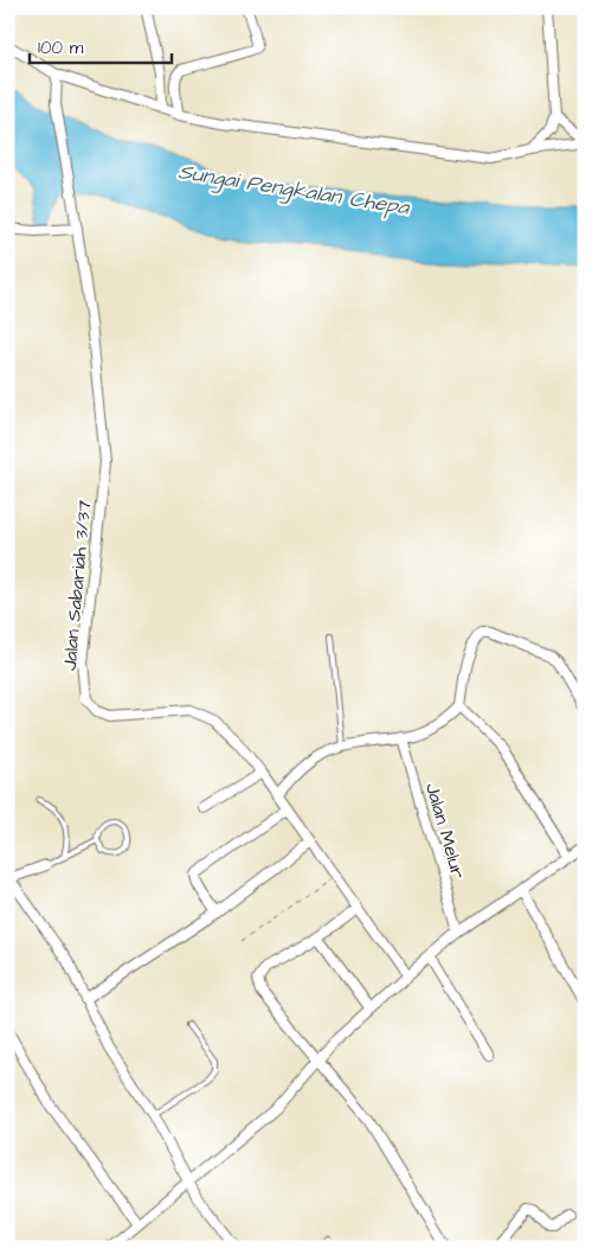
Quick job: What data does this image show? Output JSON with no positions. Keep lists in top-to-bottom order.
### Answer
{
  "streets": {
    "street": ["Jalan Sabariah 3/37", "Jalan Melur"]
  },
  "water": ["Sungai Pengkalan Chepa"],
  "scale_bar": "100 m"
}
